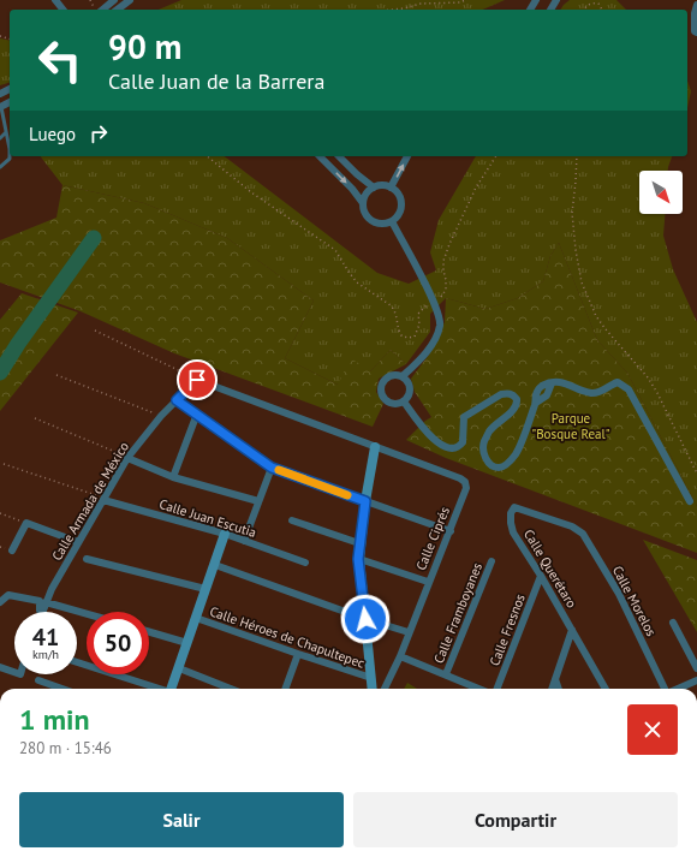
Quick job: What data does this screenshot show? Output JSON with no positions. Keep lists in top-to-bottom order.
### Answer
{
  "streets": {
    "street": [
      "Calle Armada de México",
      "Calle Juan Escutia",
      "Calle Ciprés",
      "Calle Querétaro",
      "Calle Morelos",
      "Calle Framboyanes",
      "Calle Fresnos",
      "Calle Héroes de Chapultepec"
    ]
  },
  "crossings": [
    ["Calle Armada de México", "Calle Juan Escutia"],
    ["Calle Querétaro", "Calle Morelos"],
    ["Calle Querétaro", "Calle Fresnos"]
  ],
  "parks": ["Parque \"Bosque Real\""],
  "north": "bottom right",
  "page": {
    "turn": ["90 m", "Calle Juan de la Barrera"],
    "then": "Luego",
    "speed": "41 km/h",
    "limit": "50",
    "heading": ["1 min", "280 m · 15:46"],
    "buttons": ["Salir", "Compartir"]
  }
}
